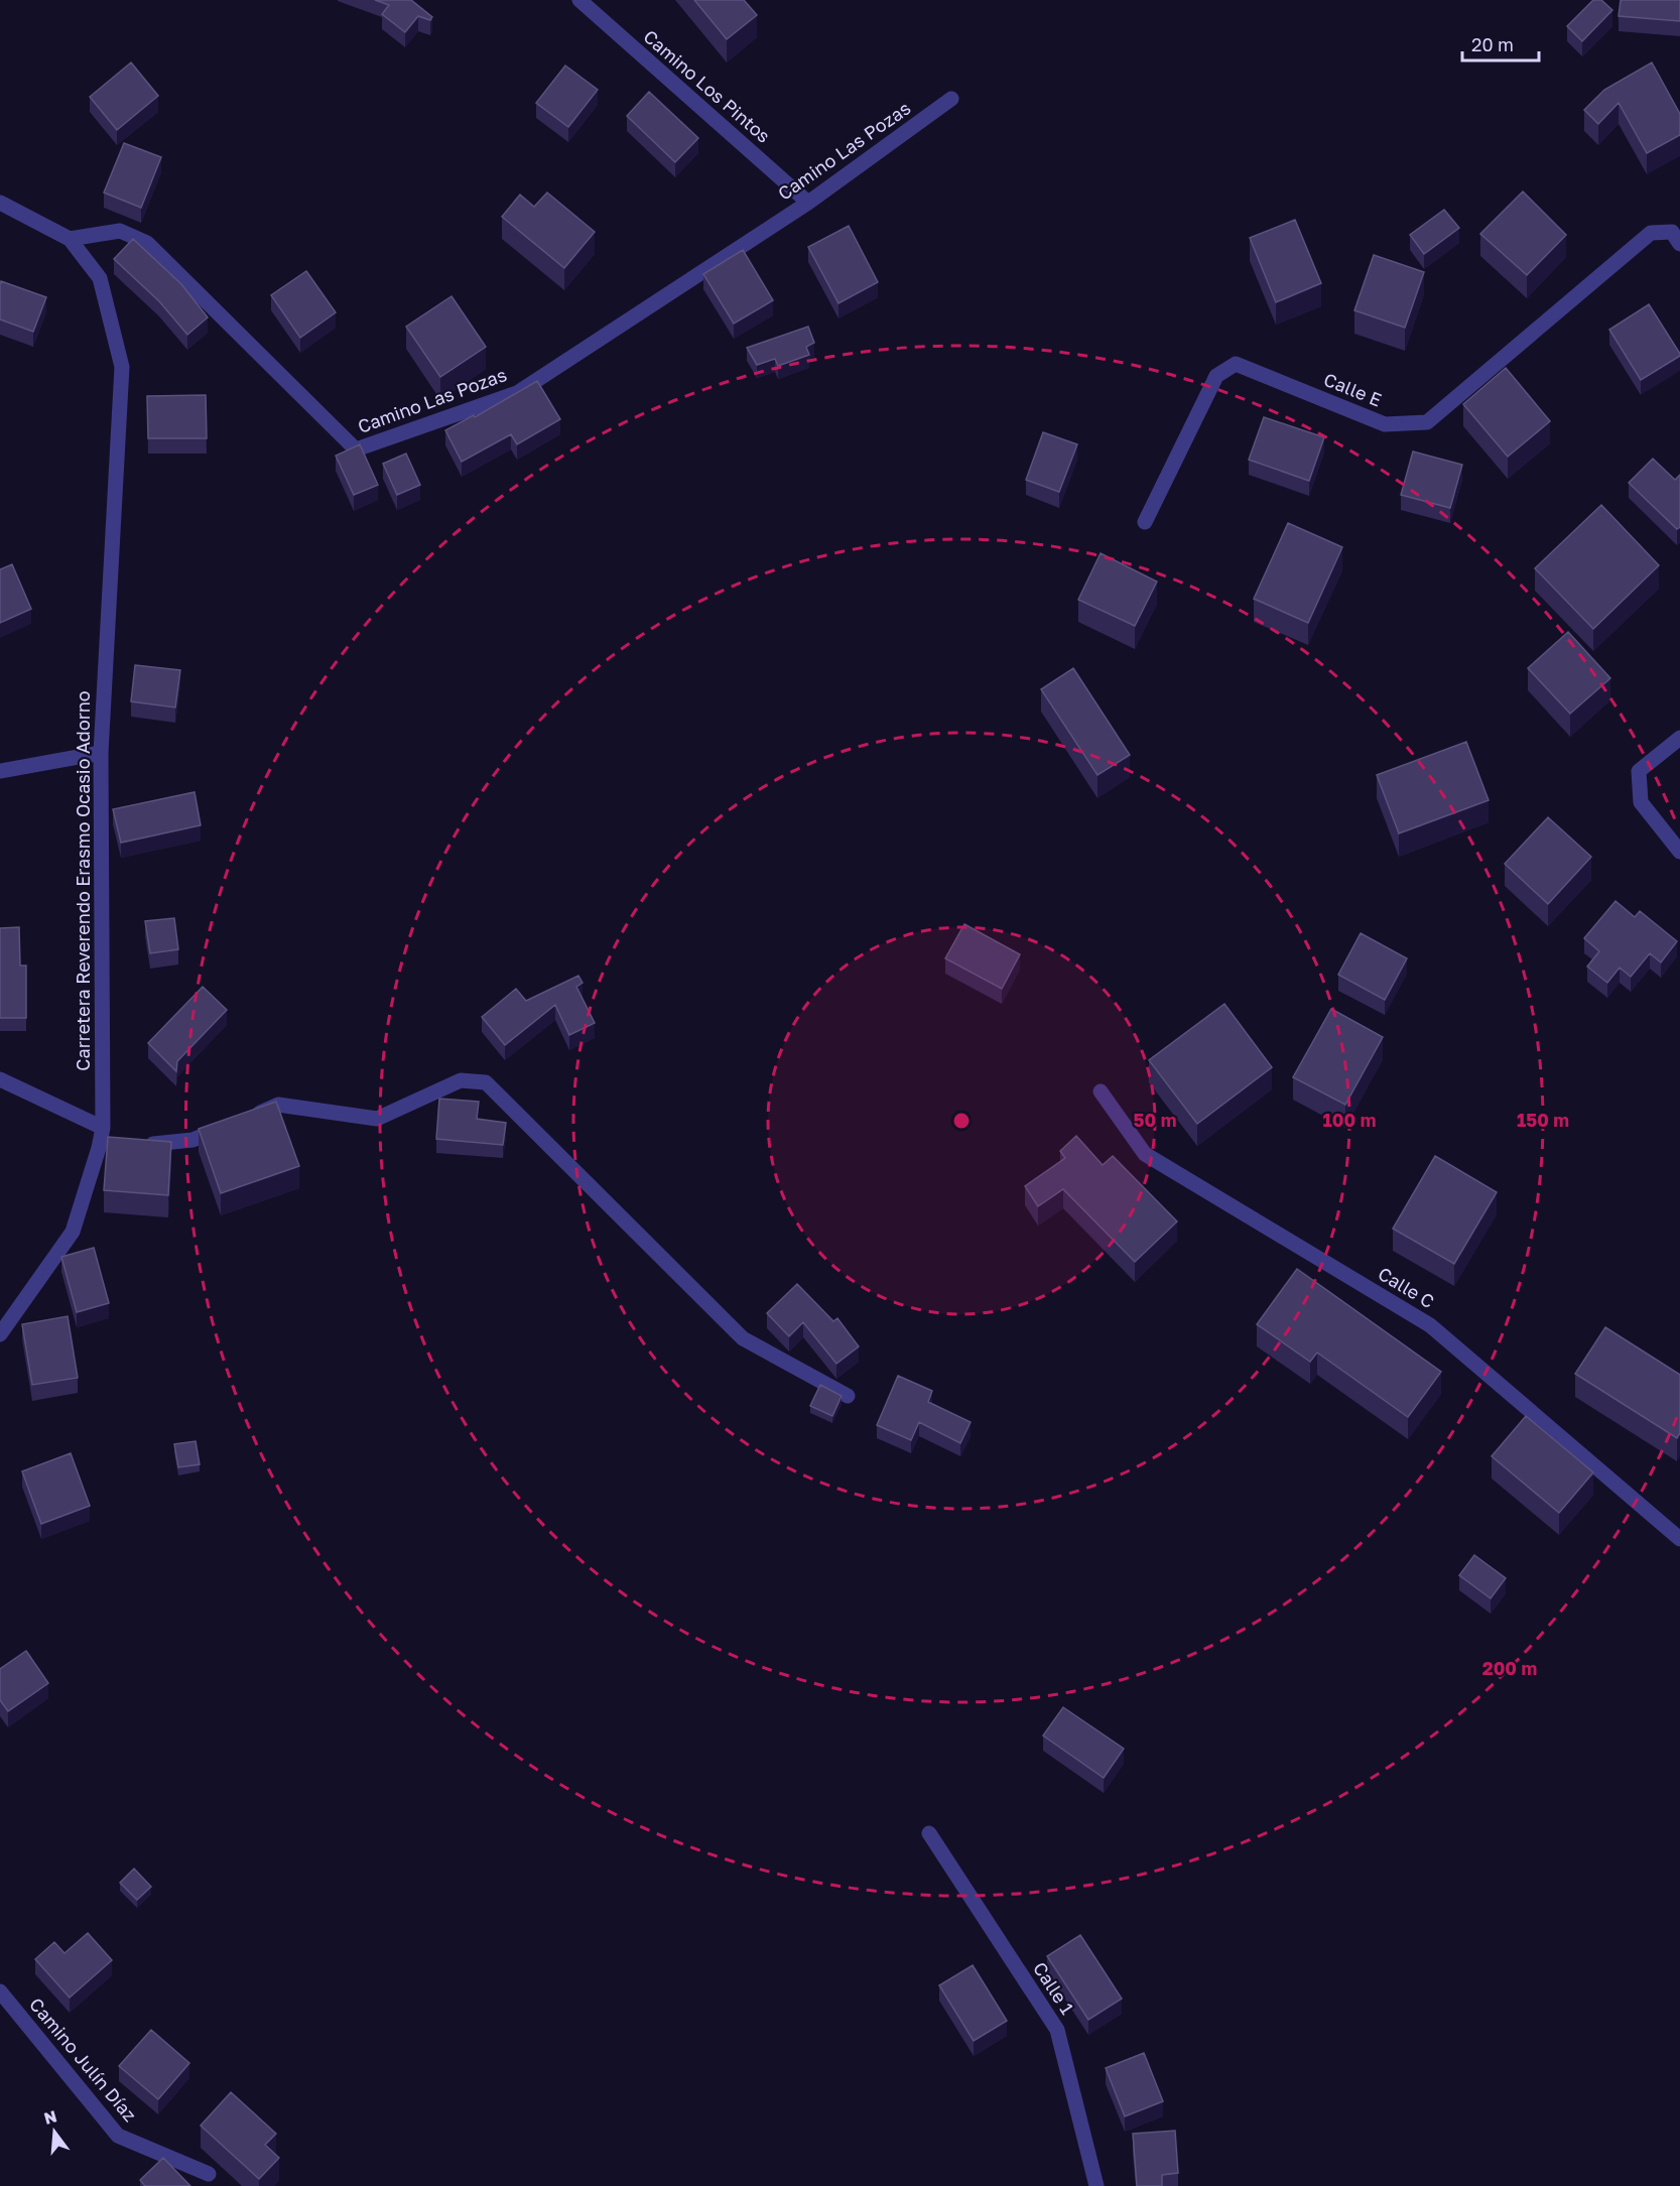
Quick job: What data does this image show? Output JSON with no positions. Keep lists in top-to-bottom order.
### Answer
{
  "streets": {
    "street": [
      "Camino Los Pintos",
      "Camino Las Pozas",
      "Calle E",
      "Carretera Reverendo Erasmo Ocasio Adorno",
      "Calle C",
      "Calle 1",
      "Camino Julín Díaz"
    ]
  },
  "crossings": [
    ["Camino Los Pintos", "Camino Las Pozas"],
    ["Camino Las Pozas", "Carretera Reverendo Erasmo Ocasio Adorno"]
  ],
  "scale_bar": "20 m",
  "north": "top",
  "rings": [
    "50 m",
    "100 m",
    "150 m",
    "200 m"
  ]
}
